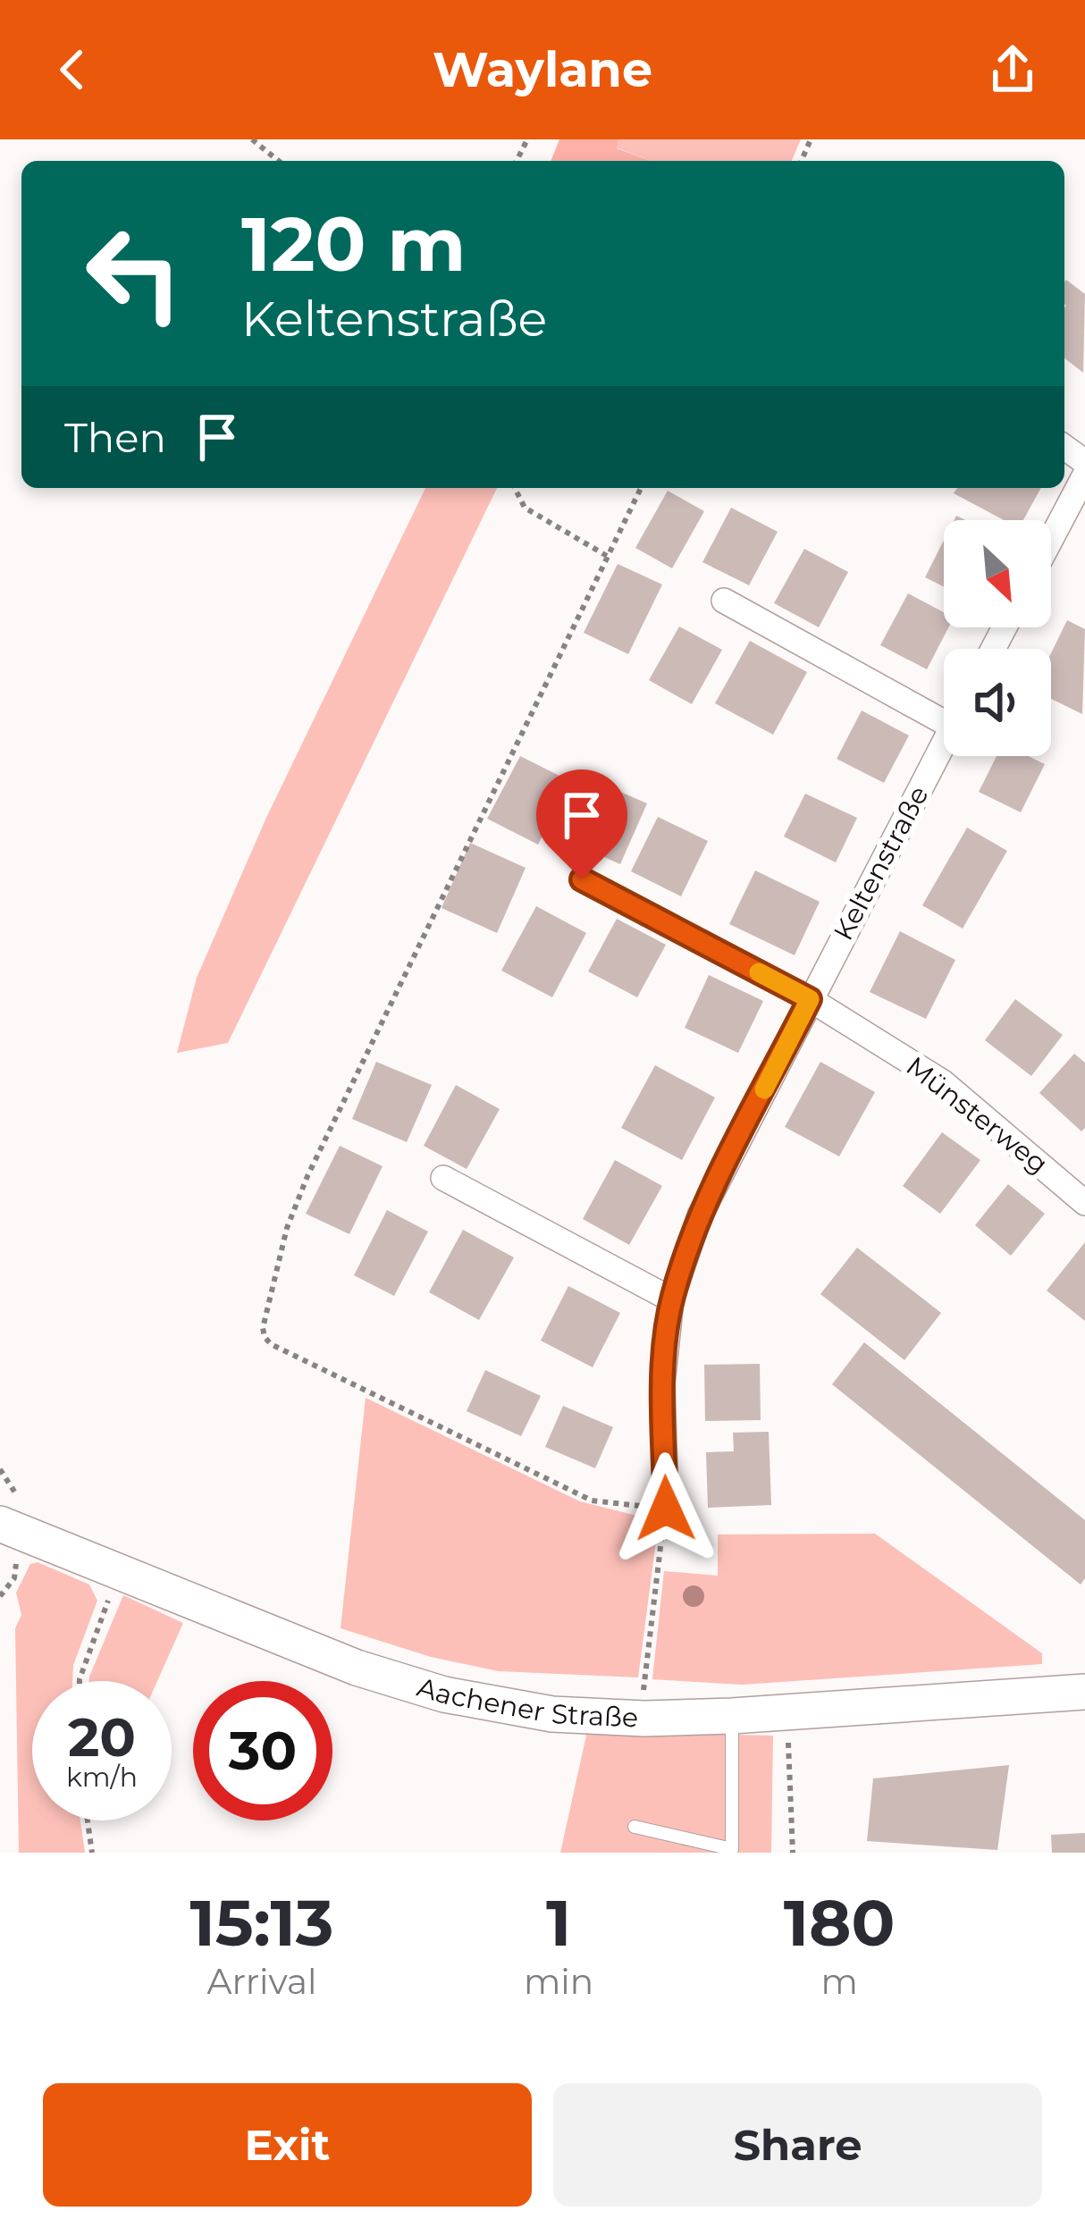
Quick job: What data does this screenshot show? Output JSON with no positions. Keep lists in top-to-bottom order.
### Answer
{
  "streets": {
    "main road": ["Aachener Straße"],
    "street": ["Keltenstraße", "Münsterweg"]
  },
  "crossings": [
    ["Keltenstraße", "Münsterweg"]
  ],
  "north": "bottom right",
  "page": {
    "header": "Waylane",
    "turn": ["120 m", "Keltenstraße"],
    "then": "Then",
    "speed": "20 km/h",
    "limit": "30",
    "eta": [
      "15:13",
      "Arrival",
      "1",
      "min",
      "180",
      "m"
    ],
    "buttons": ["Exit", "Share"]
  }
}
